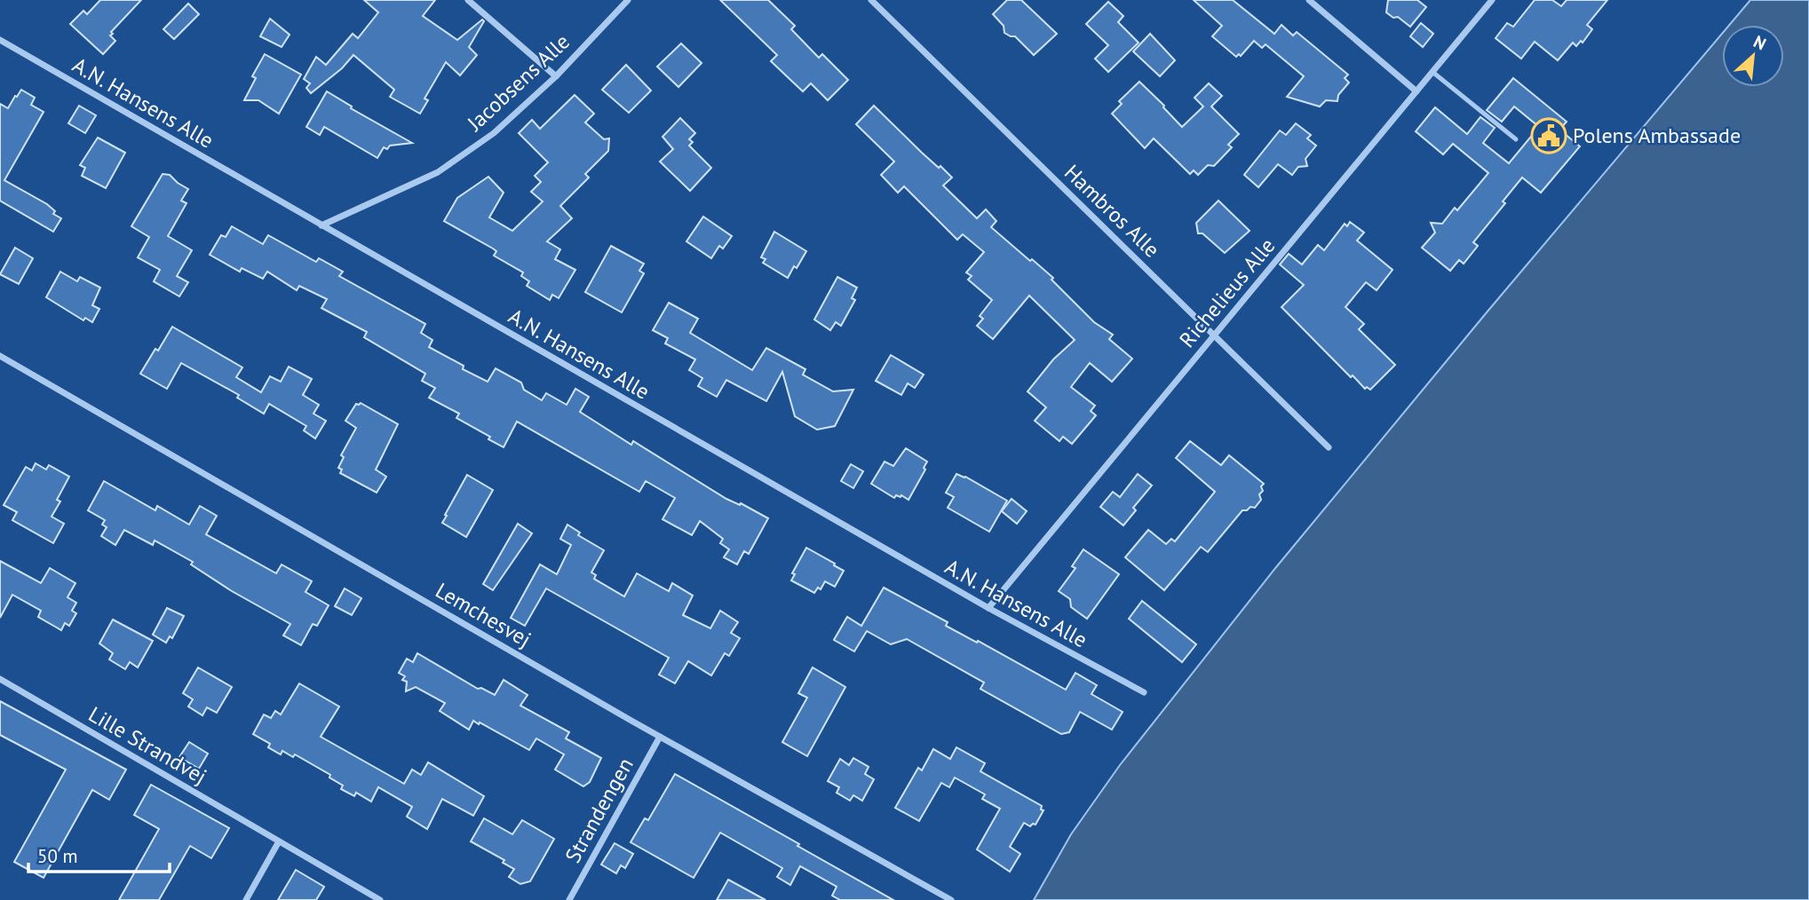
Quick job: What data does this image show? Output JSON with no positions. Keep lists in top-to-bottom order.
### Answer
{
  "streets": {
    "street": [
      "Jacobsens Alle",
      "A.N. Hansens Alle",
      "Hambros Alle",
      "Richelieus Alle",
      "Lemchesvej",
      "Lille Strandvej",
      "Strandengen"
    ]
  },
  "crossings": [
    ["Jacobsens Alle", "A.N. Hansens Alle"],
    ["A.N. Hansens Alle", "Richelieus Alle"],
    ["Hambros Alle", "Richelieus Alle"],
    ["Lemchesvej", "Strandengen"]
  ],
  "places": {
    "public building": ["Polens Ambassade"]
  },
  "scale_bar": "50 m",
  "north": "top right"
}
